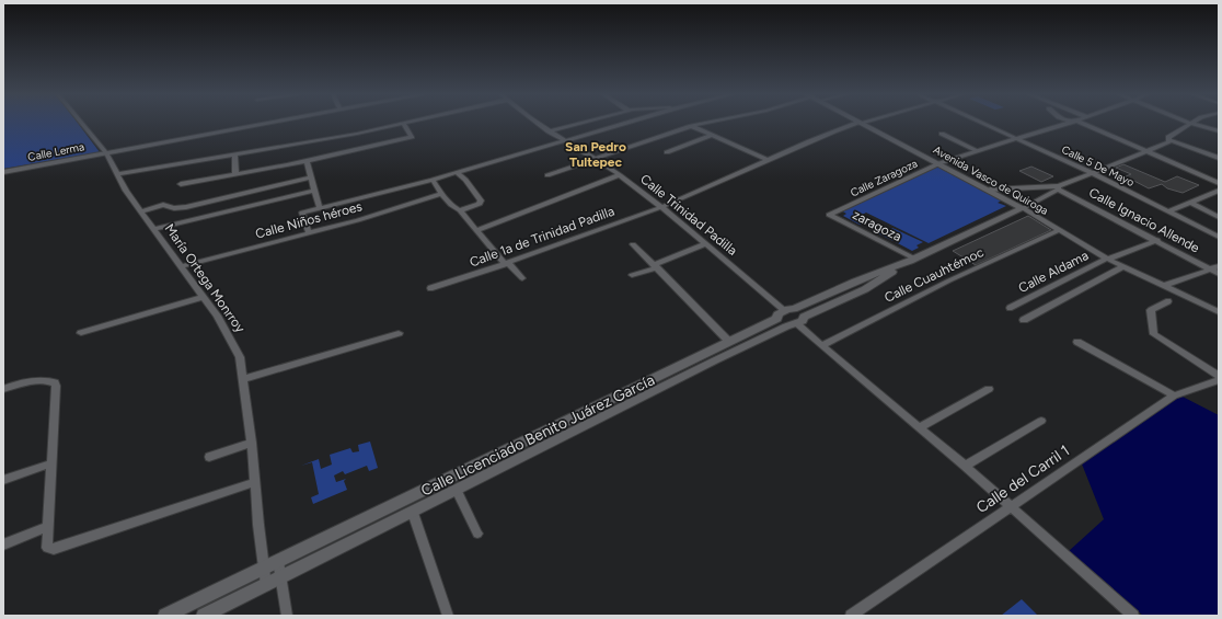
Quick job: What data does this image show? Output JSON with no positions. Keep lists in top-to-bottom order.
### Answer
{
  "streets": {
    "street": [
      "Calle Lerma",
      "Calle 5 De Mayo",
      "Calle Zaragoza",
      "Avenida Vasco de Quiroga",
      "Calle Trinidad Padilla",
      "Calle Niños héroes",
      "Calle Ignacio Allende",
      "zaragoza",
      "Calle 1a de Trinidad Padilla",
      "Calle Aldama",
      "Calle Cuauhtémoc",
      "María Ortega Monrroy",
      "Calle Licenciado Benito Juárez García",
      "Calle del Carril 1"
    ]
  },
  "crossings": [
    ["Calle Lerma", "María Ortega Monrroy"],
    ["Calle 5 De Mayo", "Calle Zaragoza"],
    ["Calle 5 De Mayo", "Calle Licenciado Benito Juárez García"],
    ["Calle Zaragoza", "Avenida Vasco de Quiroga"],
    ["Calle Zaragoza", "zaragoza"],
    ["Avenida Vasco de Quiroga", "Calle Aldama"],
    ["Avenida Vasco de Quiroga", "Calle Cuauhtémoc"],
    ["Avenida Vasco de Quiroga", "Calle Licenciado Benito Juárez García"],
    ["Calle Trinidad Padilla", "Calle 1a de Trinidad Padilla"],
    ["Calle Trinidad Padilla", "Calle Cuauhtémoc"],
    ["Calle Trinidad Padilla", "Calle Licenciado Benito Juárez García"],
    ["Calle Trinidad Padilla", "Calle del Carril 1"],
    ["Calle Niños héroes", "María Ortega Monrroy"],
    ["Calle Ignacio Allende", "Calle Licenciado Benito Juárez García"],
    ["zaragoza", "Calle Licenciado Benito Juárez García"],
    ["María Ortega Monrroy", "Calle Licenciado Benito Juárez García"]
  ],
  "districts": ["San Pedro Tultepec"]
}
